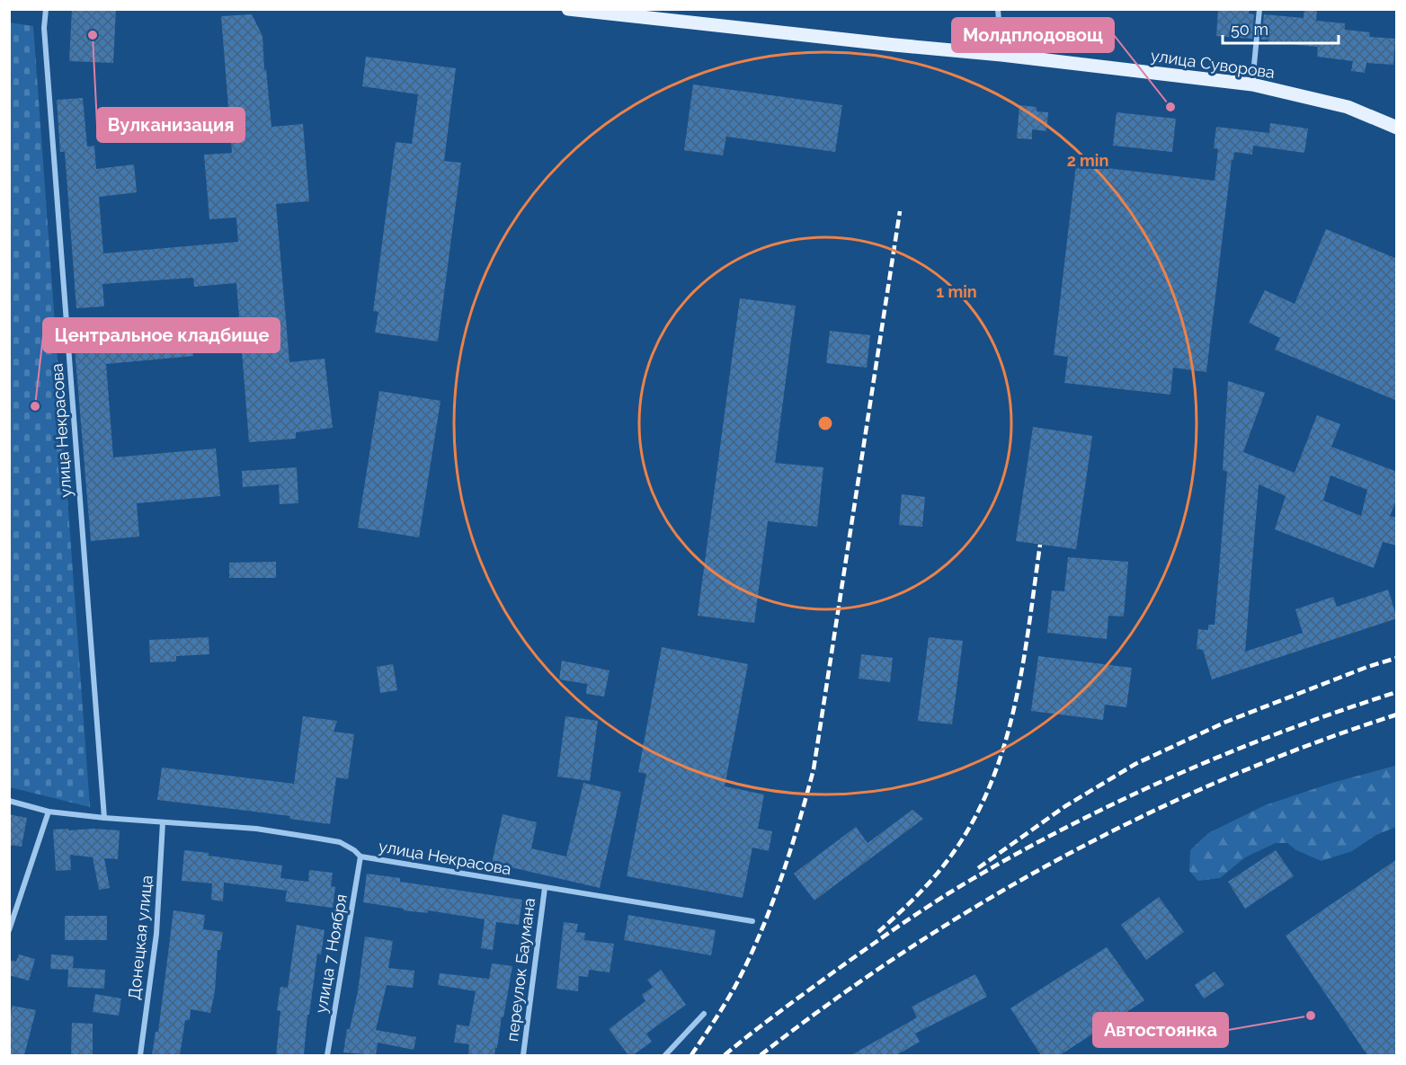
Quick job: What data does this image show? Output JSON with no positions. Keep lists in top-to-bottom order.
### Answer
{
  "streets": {
    "main road": ["улица Суворова"],
    "street": [
      "улица Некрасова",
      "Донецкая улица",
      "улица 7 Ноября",
      "переулок Баумана"
    ]
  },
  "crossings": [
    ["улица Некрасова", "Донецкая улица"],
    ["улица Некрасова", "улица 7 Ноября"],
    ["улица Некрасова", "переулок Баумана"]
  ],
  "places": [
    "Вулканизация",
    "Молдплодовощ",
    "Центральное кладбище",
    "Автостоянка"
  ],
  "scale_bar": "50 m",
  "rings": ["2 min", "1 min"]
}
